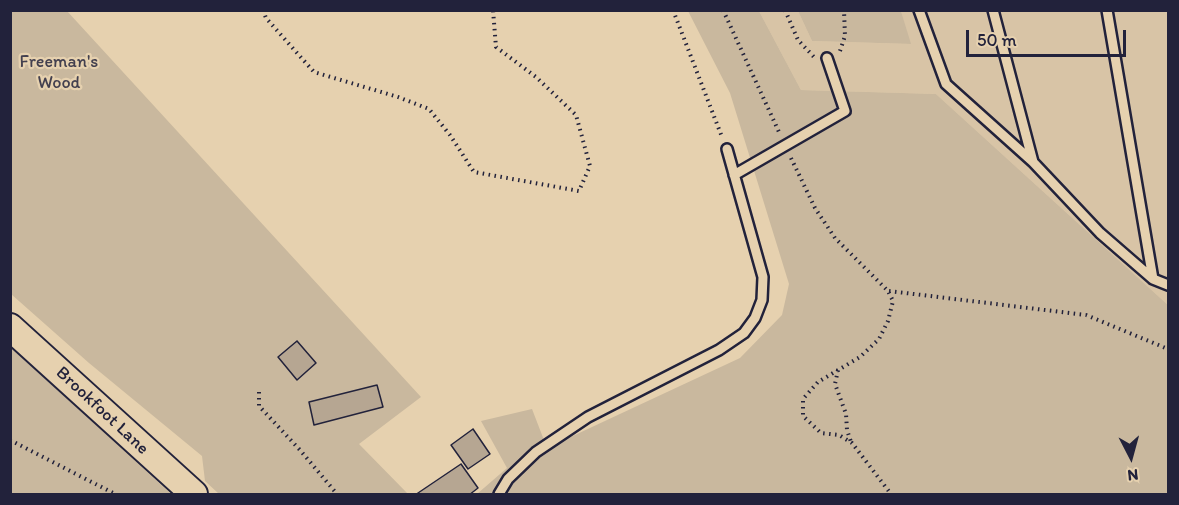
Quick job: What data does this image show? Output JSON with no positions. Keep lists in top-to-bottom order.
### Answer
{
  "streets": {
    "street": ["Brookfoot Lane"]
  },
  "parks": ["Freeman's Wood"],
  "scale_bar": "50 m",
  "north": "bottom"
}
